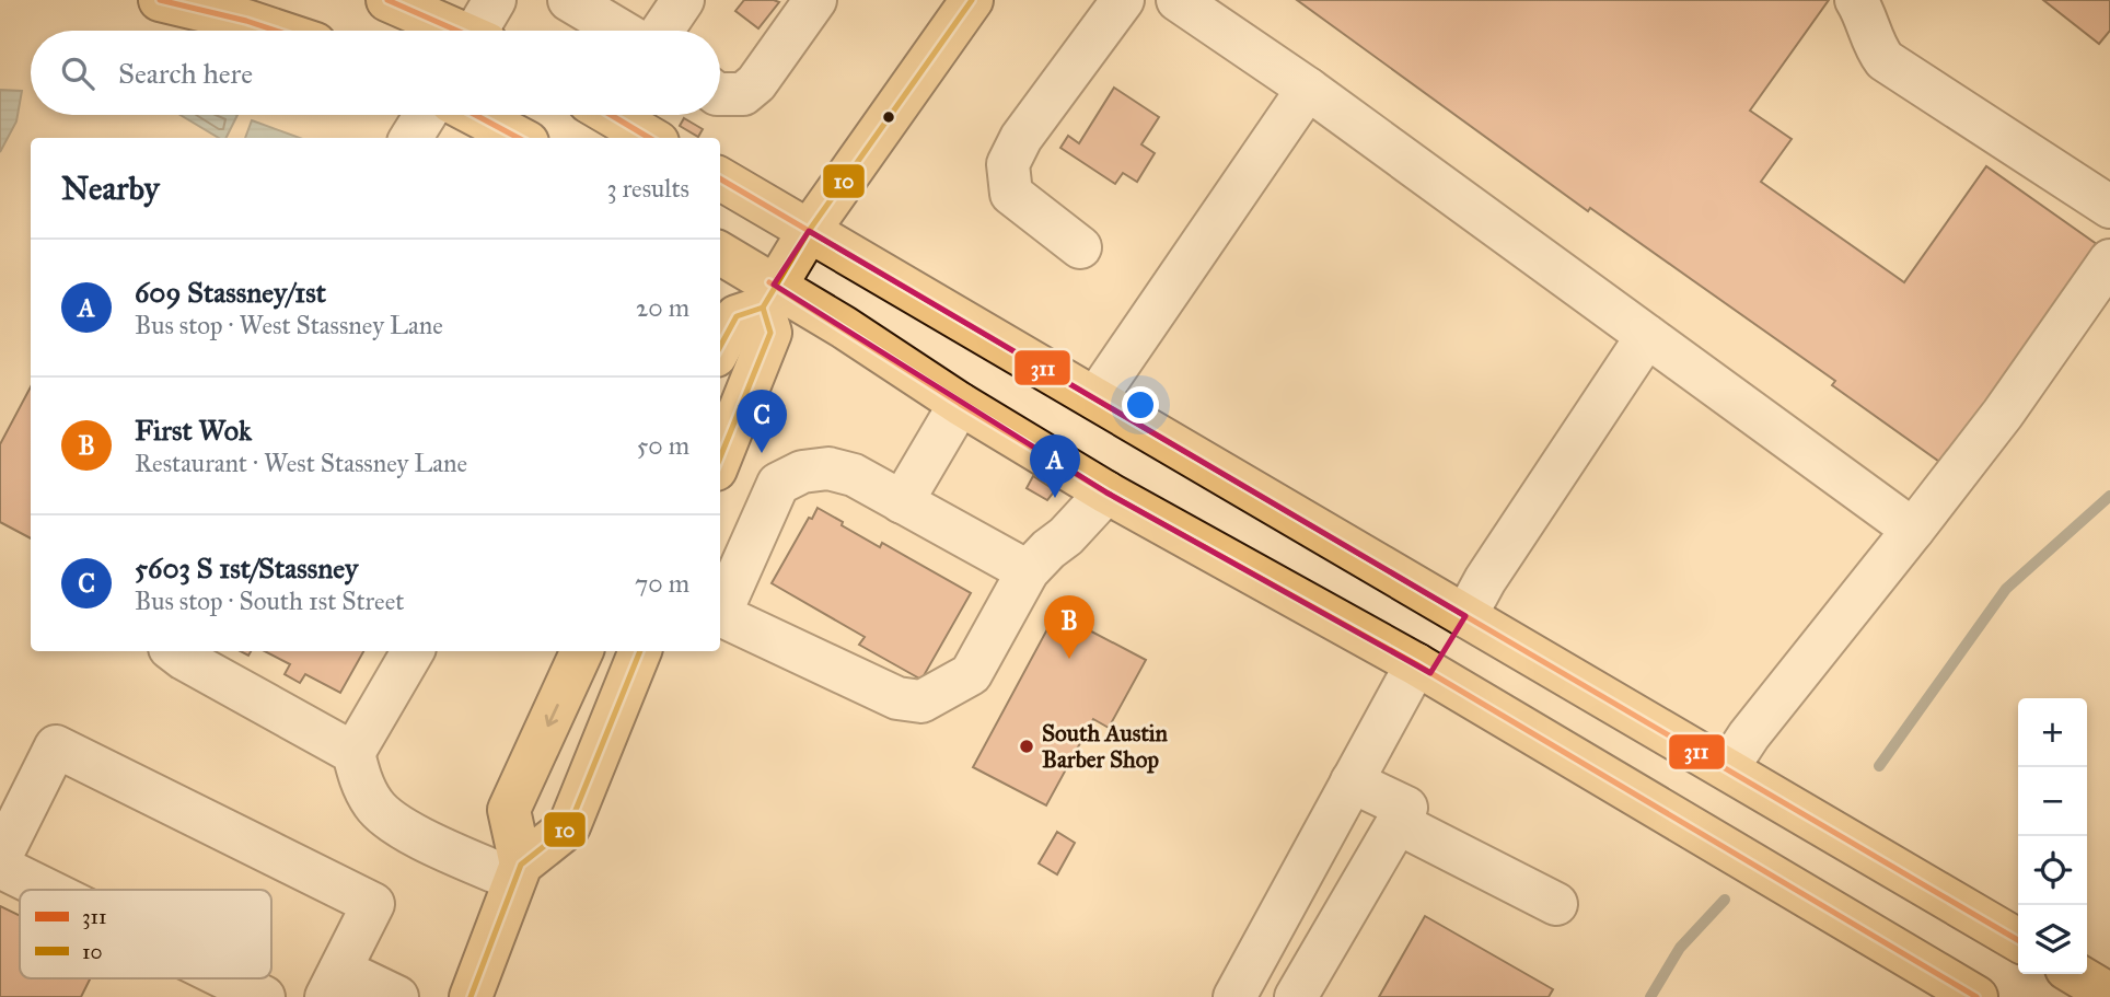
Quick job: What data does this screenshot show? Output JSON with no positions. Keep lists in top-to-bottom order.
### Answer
{
  "places": ["South Austin Barber Shop"],
  "lines": ["transit line 311", "transit line 10"],
  "legend": ["311", "10"],
  "page": {
    "search": "Search here",
    "heading": ["Nearby", "3 results"],
    "list": [
      {
        "mark": "A",
        "name": "609 Stassney/1st",
        "note": "Bus stop · West Stassney Lane",
        "value": "20 m"
      },
      {
        "mark": "B",
        "name": "First Wok",
        "note": "Restaurant · West Stassney Lane",
        "value": "50 m"
      },
      {
        "mark": "C",
        "name": "5603 S 1st/Stassney",
        "note": "Bus stop · South 1st Street",
        "value": "70 m"
      }
    ],
    "pins": ["C", "A", "B"],
    "map_buttons": ["+", "−"]
  }
}
